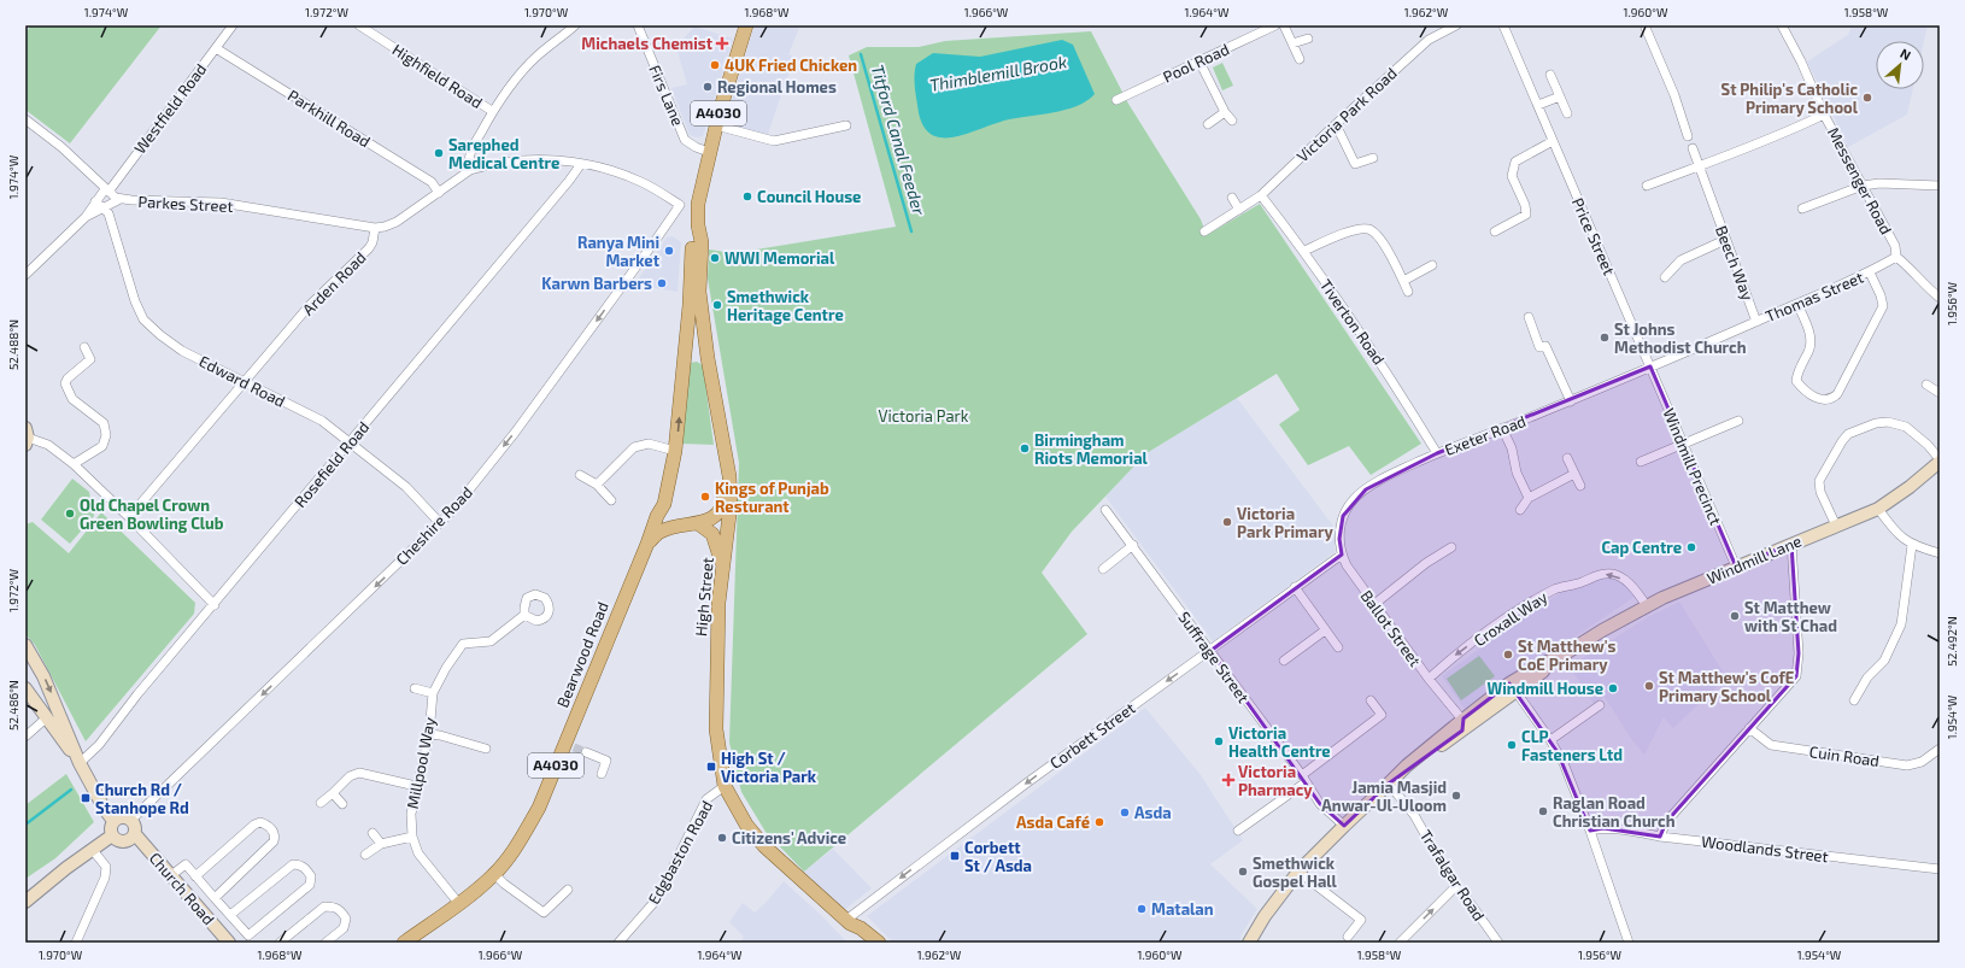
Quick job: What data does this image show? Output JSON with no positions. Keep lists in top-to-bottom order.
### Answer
{
  "streets": {
    "main road": [
      "A4030",
      "Windmill Lane",
      "High Street",
      "Bearwood Road",
      "Church Road"
    ],
    "street": [
      "Pool Road",
      "Highfield Road",
      "Firs Lane",
      "Westfield Road",
      "Victoria Park Road",
      "Parkhill Road",
      "Messenger Road",
      "Parkes Street",
      "Price Street",
      "Beech Way",
      "Arden Road",
      "Thomas Street",
      "Tiverton Road",
      "Edward Road",
      "Exeter Road",
      "Rosefield Road",
      "Windmill Precinct",
      "Cheshire Road",
      "Croxall Way",
      "Ballot Street",
      "Suffrage Street",
      "Corbett Street",
      "Cuin Road",
      "Millpool Way",
      "Woodlands Street",
      "Edgbaston Road",
      "Trafalgar Road"
    ]
  },
  "crossings": [
    ["Firs Lane", "High Street"],
    ["Westfield Road", "Parkhill Road"],
    ["Westfield Road", "Parkes Street"],
    ["Westfield Road", "Edward Road"],
    ["A4030", "High Street"],
    ["A4030", "Bearwood Road"],
    ["Victoria Park Road", "Tiverton Road"],
    ["Messenger Road", "Thomas Street"],
    ["Parkes Street", "Arden Road"],
    ["Price Street", "Thomas Street"],
    ["Price Street", "Exeter Road"],
    ["Price Street", "Windmill Precinct"],
    ["Beech Way", "Thomas Street"],
    ["Arden Road", "Edward Road"],
    ["Thomas Street", "Exeter Road"],
    ["Thomas Street", "Windmill Precinct"],
    ["Tiverton Road", "Exeter Road"],
    ["Edward Road", "Rosefield Road"],
    ["Edward Road", "Cheshire Road"],
    ["Exeter Road", "Windmill Precinct"],
    ["Exeter Road", "Ballot Street"],
    ["Windmill Precinct", "Windmill Lane"],
    ["Cheshire Road", "Church Road"],
    ["Windmill Lane", "Croxall Way"],
    ["Windmill Lane", "Ballot Street"],
    ["Windmill Lane", "Suffrage Street"],
    ["Windmill Lane", "Trafalgar Road"],
    ["High Street", "Bearwood Road"],
    ["High Street", "Corbett Street"],
    ["High Street", "Edgbaston Road"],
    ["Croxall Way", "Ballot Street"],
    ["Ballot Street", "Corbett Street"],
    ["Bearwood Road", "Millpool Way"],
    ["Suffrage Street", "Corbett Street"]
  ],
  "one_way": ["Cheshire Road", "Croxall Way", "Corbett Street"],
  "water": ["Thimblemill Brook", "Titford Canal Feeder"],
  "parks": ["Victoria Park"],
  "places": {
    "health": ["Michaels Chemist", "Victoria Pharmacy"],
    "other": [
      "4UK Fried Chicken",
      "Regional Homes",
      "St Philip's Catholic Primary School",
      "Sarephed Medical Centre",
      "Council House",
      "Ranya Mini Market",
      "WWI Memorial",
      "Karwn Barbers",
      "Smethwick Heritage Centre",
      "St Johns Methodist Church",
      "Birmingham Riots Memorial",
      "Kings of Punjab Resturant",
      "Old Chapel Crown Green Bowling Club",
      "Victoria Park Primary",
      "Cap Centre",
      "St Matthew with St Chad",
      "St Matthew's CoE Primary",
      "St Matthew's CofE Primary School",
      "Windmill House",
      "Victoria Health Centre",
      "CLP Fasteners Ltd",
      "Jamia Masjid Anwar-Ul-Uloom",
      "Raglan Road Christian Church",
      "Asda",
      "Asda Café",
      "Citizens' Advice",
      "Smethwick Gospel Hall",
      "Matalan"
    ],
    "transit": ["High St / Victoria Park", "Church Rd / Stanhope Rd", "Corbett St / Asda"]
  },
  "north": "top right",
  "coordinates": [
    "1.974°W",
    "1.972°W",
    "1.970°W",
    "1.968°W",
    "1.966°W",
    "1.964°W",
    "1.962°W",
    "1.960°W",
    "1.958°W",
    "1.956°W",
    "52.488°N",
    "52.492°N",
    "52.486°N",
    "1.954°W"
  ]
}
